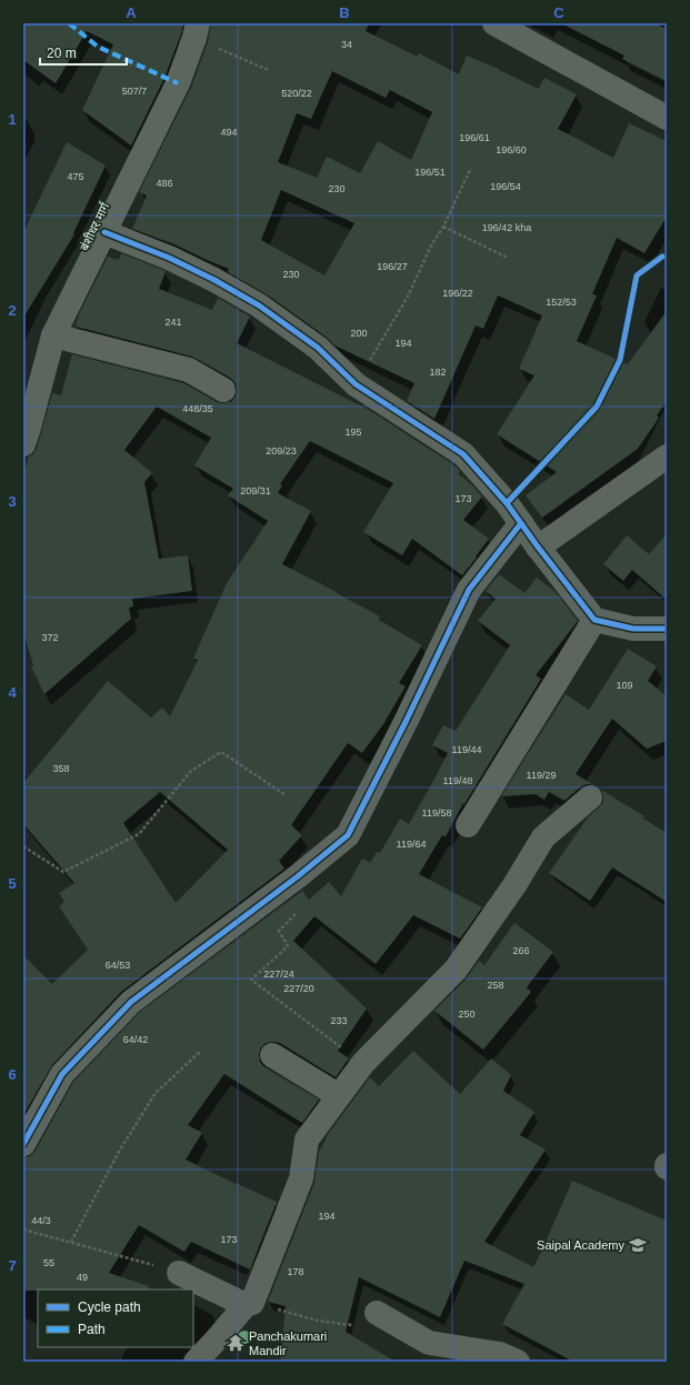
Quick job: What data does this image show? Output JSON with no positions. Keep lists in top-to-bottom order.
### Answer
{
  "streets": {
    "main road": ["बंशीधर मार्ग"]
  },
  "places": {
    "school or university": ["Saipal Academy"],
    "temple": ["Panchakumari Mandir"]
  },
  "house_numbers": [
    "34",
    "507/7",
    "520/22",
    "494",
    "196/61",
    "196/60",
    "196/51",
    "475",
    "486",
    "196/54",
    "230",
    "196/42 kha",
    "196/27",
    "230",
    "196/22",
    "152/53",
    "241",
    "200",
    "194",
    "182",
    "448/35",
    "195",
    "209/23",
    "209/31",
    "173",
    "372",
    "109",
    "119/44",
    "358",
    "119/29",
    "119/48",
    "119/58",
    "119/64",
    "266",
    "64/53",
    "227/24",
    "258",
    "227/20",
    "250",
    "233",
    "64/42",
    "194",
    "44/3",
    "173",
    "55",
    "178",
    "49"
  ],
  "legend": ["Cycle path", "Path"],
  "scale_bar": "20 m",
  "grid": {
    "columns": ["A", "B", "C"],
    "rows": [
      "1",
      "2",
      "3",
      "4",
      "5",
      "6",
      "7"
    ]
  }
}
